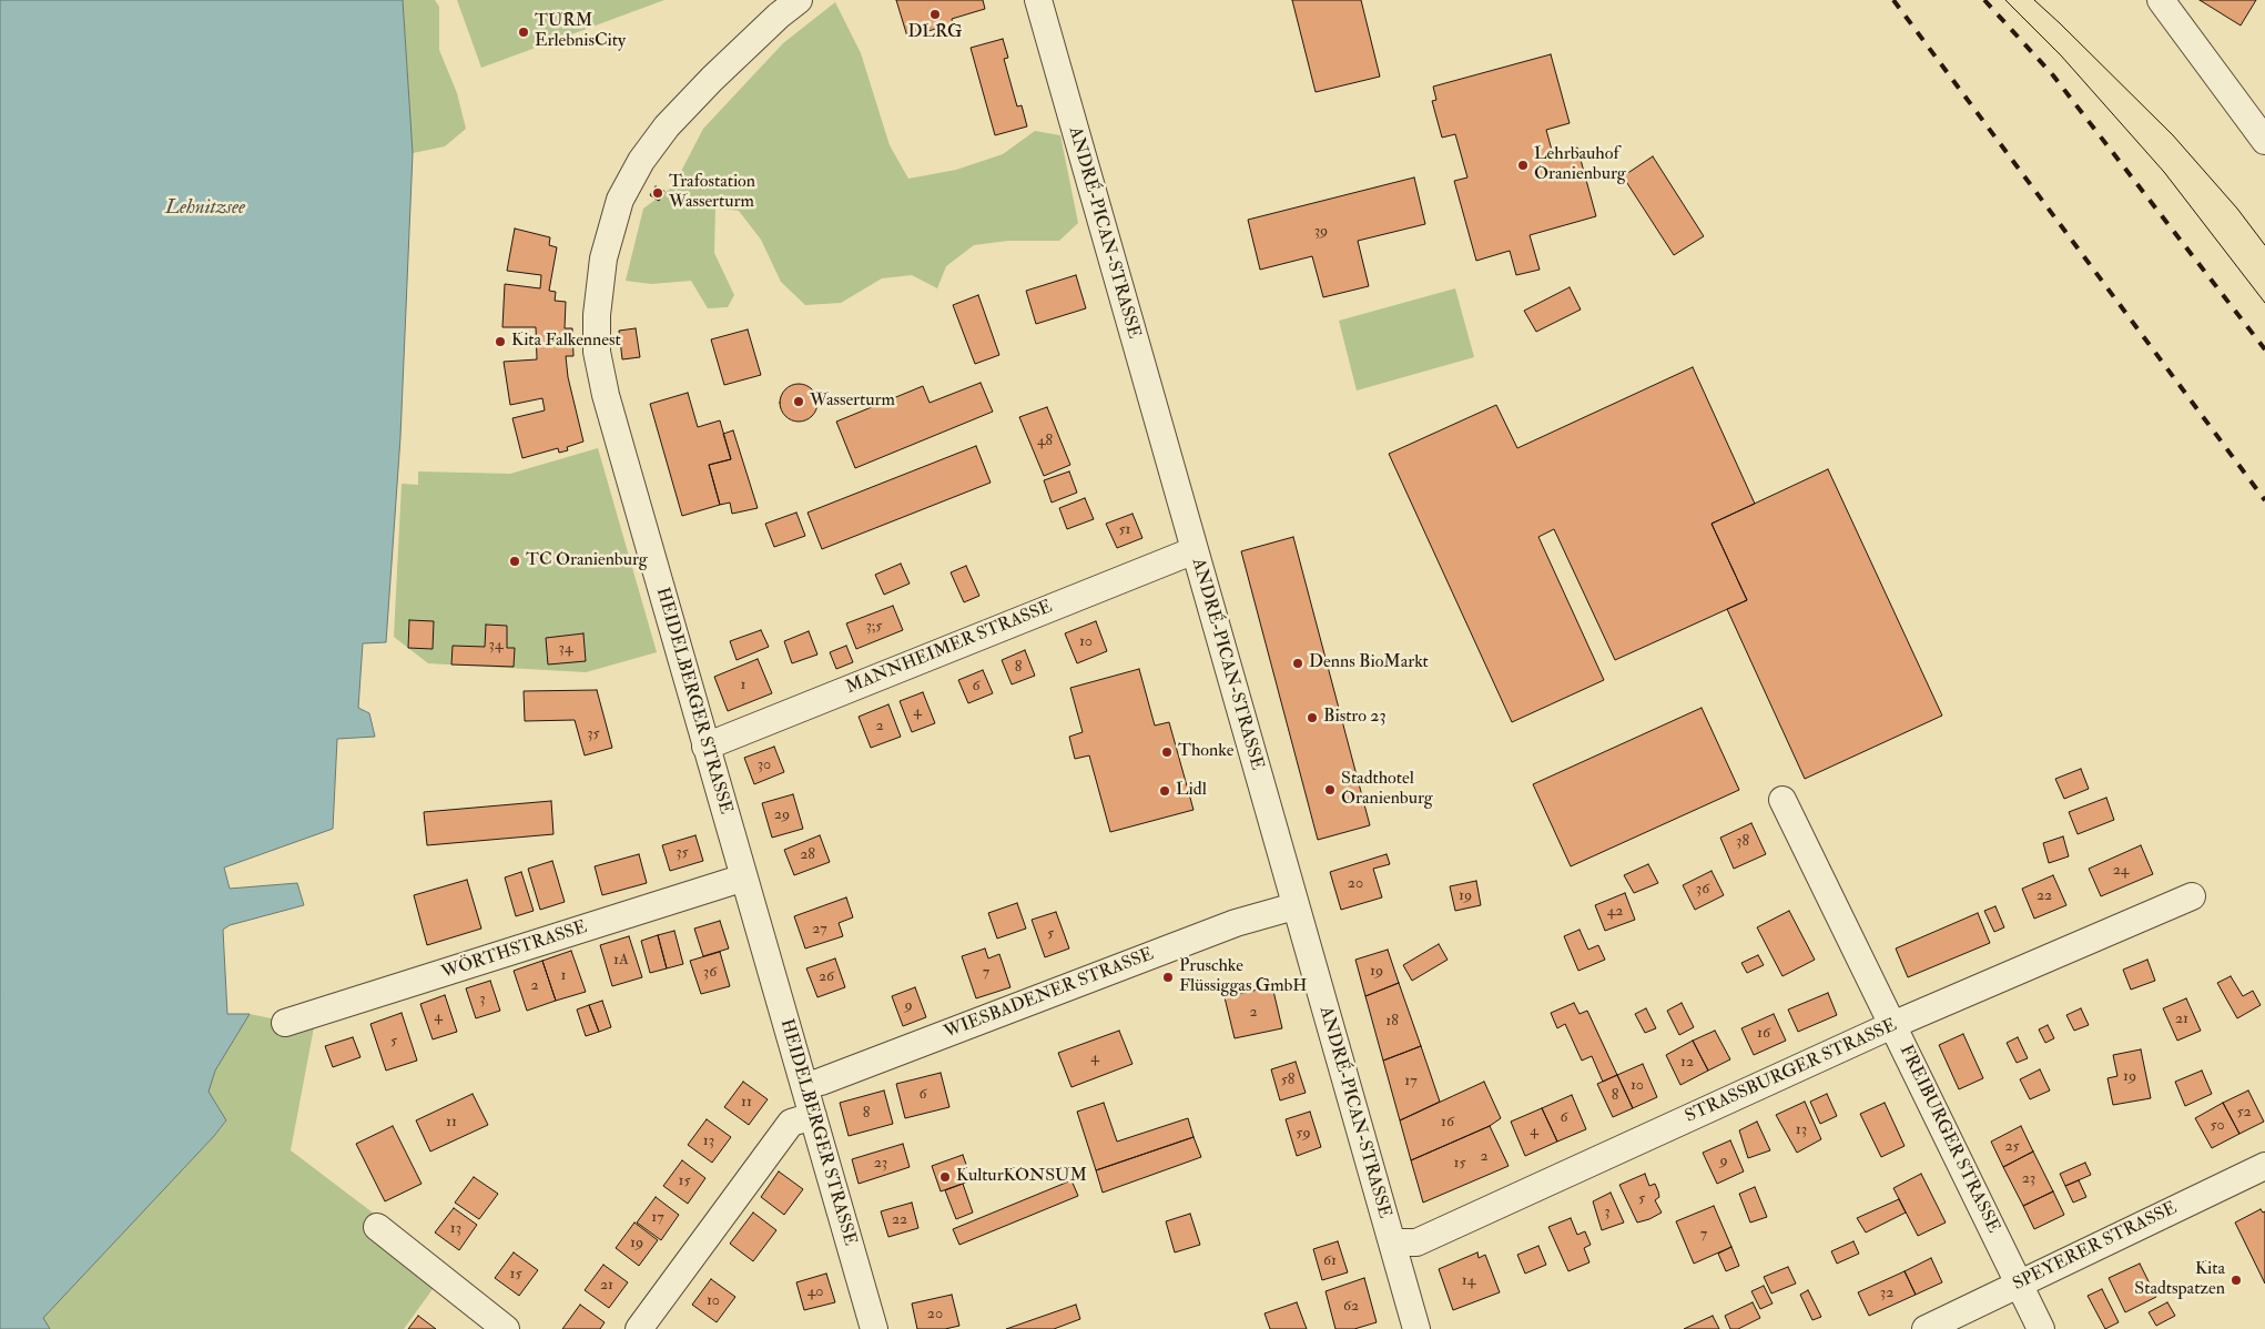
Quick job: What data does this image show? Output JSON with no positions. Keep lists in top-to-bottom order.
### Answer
{
  "streets": {
    "street": [
      "ANDRÉ-PICAN-STRASSE",
      "MANNHEIMER STRASSE",
      "HEIDELBERGER STRASSE",
      "WÖRTHSTRASSE",
      "WIESBADENER STRASSE",
      "STRASSBURGER STRASSE",
      "FREIBURGER STRASSE",
      "SPEYERER STRASSE"
    ]
  },
  "crossings": [
    ["ANDRÉ-PICAN-STRASSE", "MANNHEIMER STRASSE"],
    ["ANDRÉ-PICAN-STRASSE", "WIESBADENER STRASSE"],
    ["ANDRÉ-PICAN-STRASSE", "STRASSBURGER STRASSE"],
    ["MANNHEIMER STRASSE", "HEIDELBERGER STRASSE"],
    ["HEIDELBERGER STRASSE", "WÖRTHSTRASSE"],
    ["HEIDELBERGER STRASSE", "WIESBADENER STRASSE"],
    ["STRASSBURGER STRASSE", "FREIBURGER STRASSE"],
    ["FREIBURGER STRASSE", "SPEYERER STRASSE"]
  ],
  "water": ["Lehnitzsee"],
  "places": [
    "DLRG",
    "TURM ErlebnisCity",
    "Lehrbauhof Oranienburg",
    "Trafostation Wasserturm",
    "Kita Falkennest",
    "Wasserturm",
    "TC Oranienburg",
    "Denns BioMarkt",
    "Bistro 23",
    "Thonke",
    "Stadthotel Oranienburg",
    "Lidl",
    "Pruschke Flüssiggas GmbH",
    "KulturKONSUM",
    "Kita Stadtspatzen"
  ],
  "house_numbers": [
    "39",
    "48",
    "51",
    "3;5",
    "10",
    "34",
    "34",
    "8",
    "1",
    "6",
    "4",
    "2",
    "35",
    "30",
    "29",
    "38",
    "35",
    "28",
    "24",
    "20",
    "36",
    "19",
    "22",
    "42",
    "27",
    "5",
    "1A",
    "19",
    "36",
    "7",
    "1",
    "26",
    "2",
    "3",
    "9",
    "2",
    "4",
    "21",
    "18",
    "16",
    "5",
    "4",
    "12",
    "19",
    "58",
    "17",
    "10",
    "6",
    "8",
    "11",
    "52",
    "8",
    "6",
    "11",
    "16",
    "50",
    "13",
    "4",
    "59",
    "13",
    "25",
    "2",
    "9",
    "23",
    "15",
    "23",
    "15",
    "5",
    "3",
    "17",
    "22",
    "13",
    "7",
    "19",
    "61",
    "15",
    "14",
    "21",
    "40",
    "32",
    "10",
    "62",
    "20"
  ]
}
